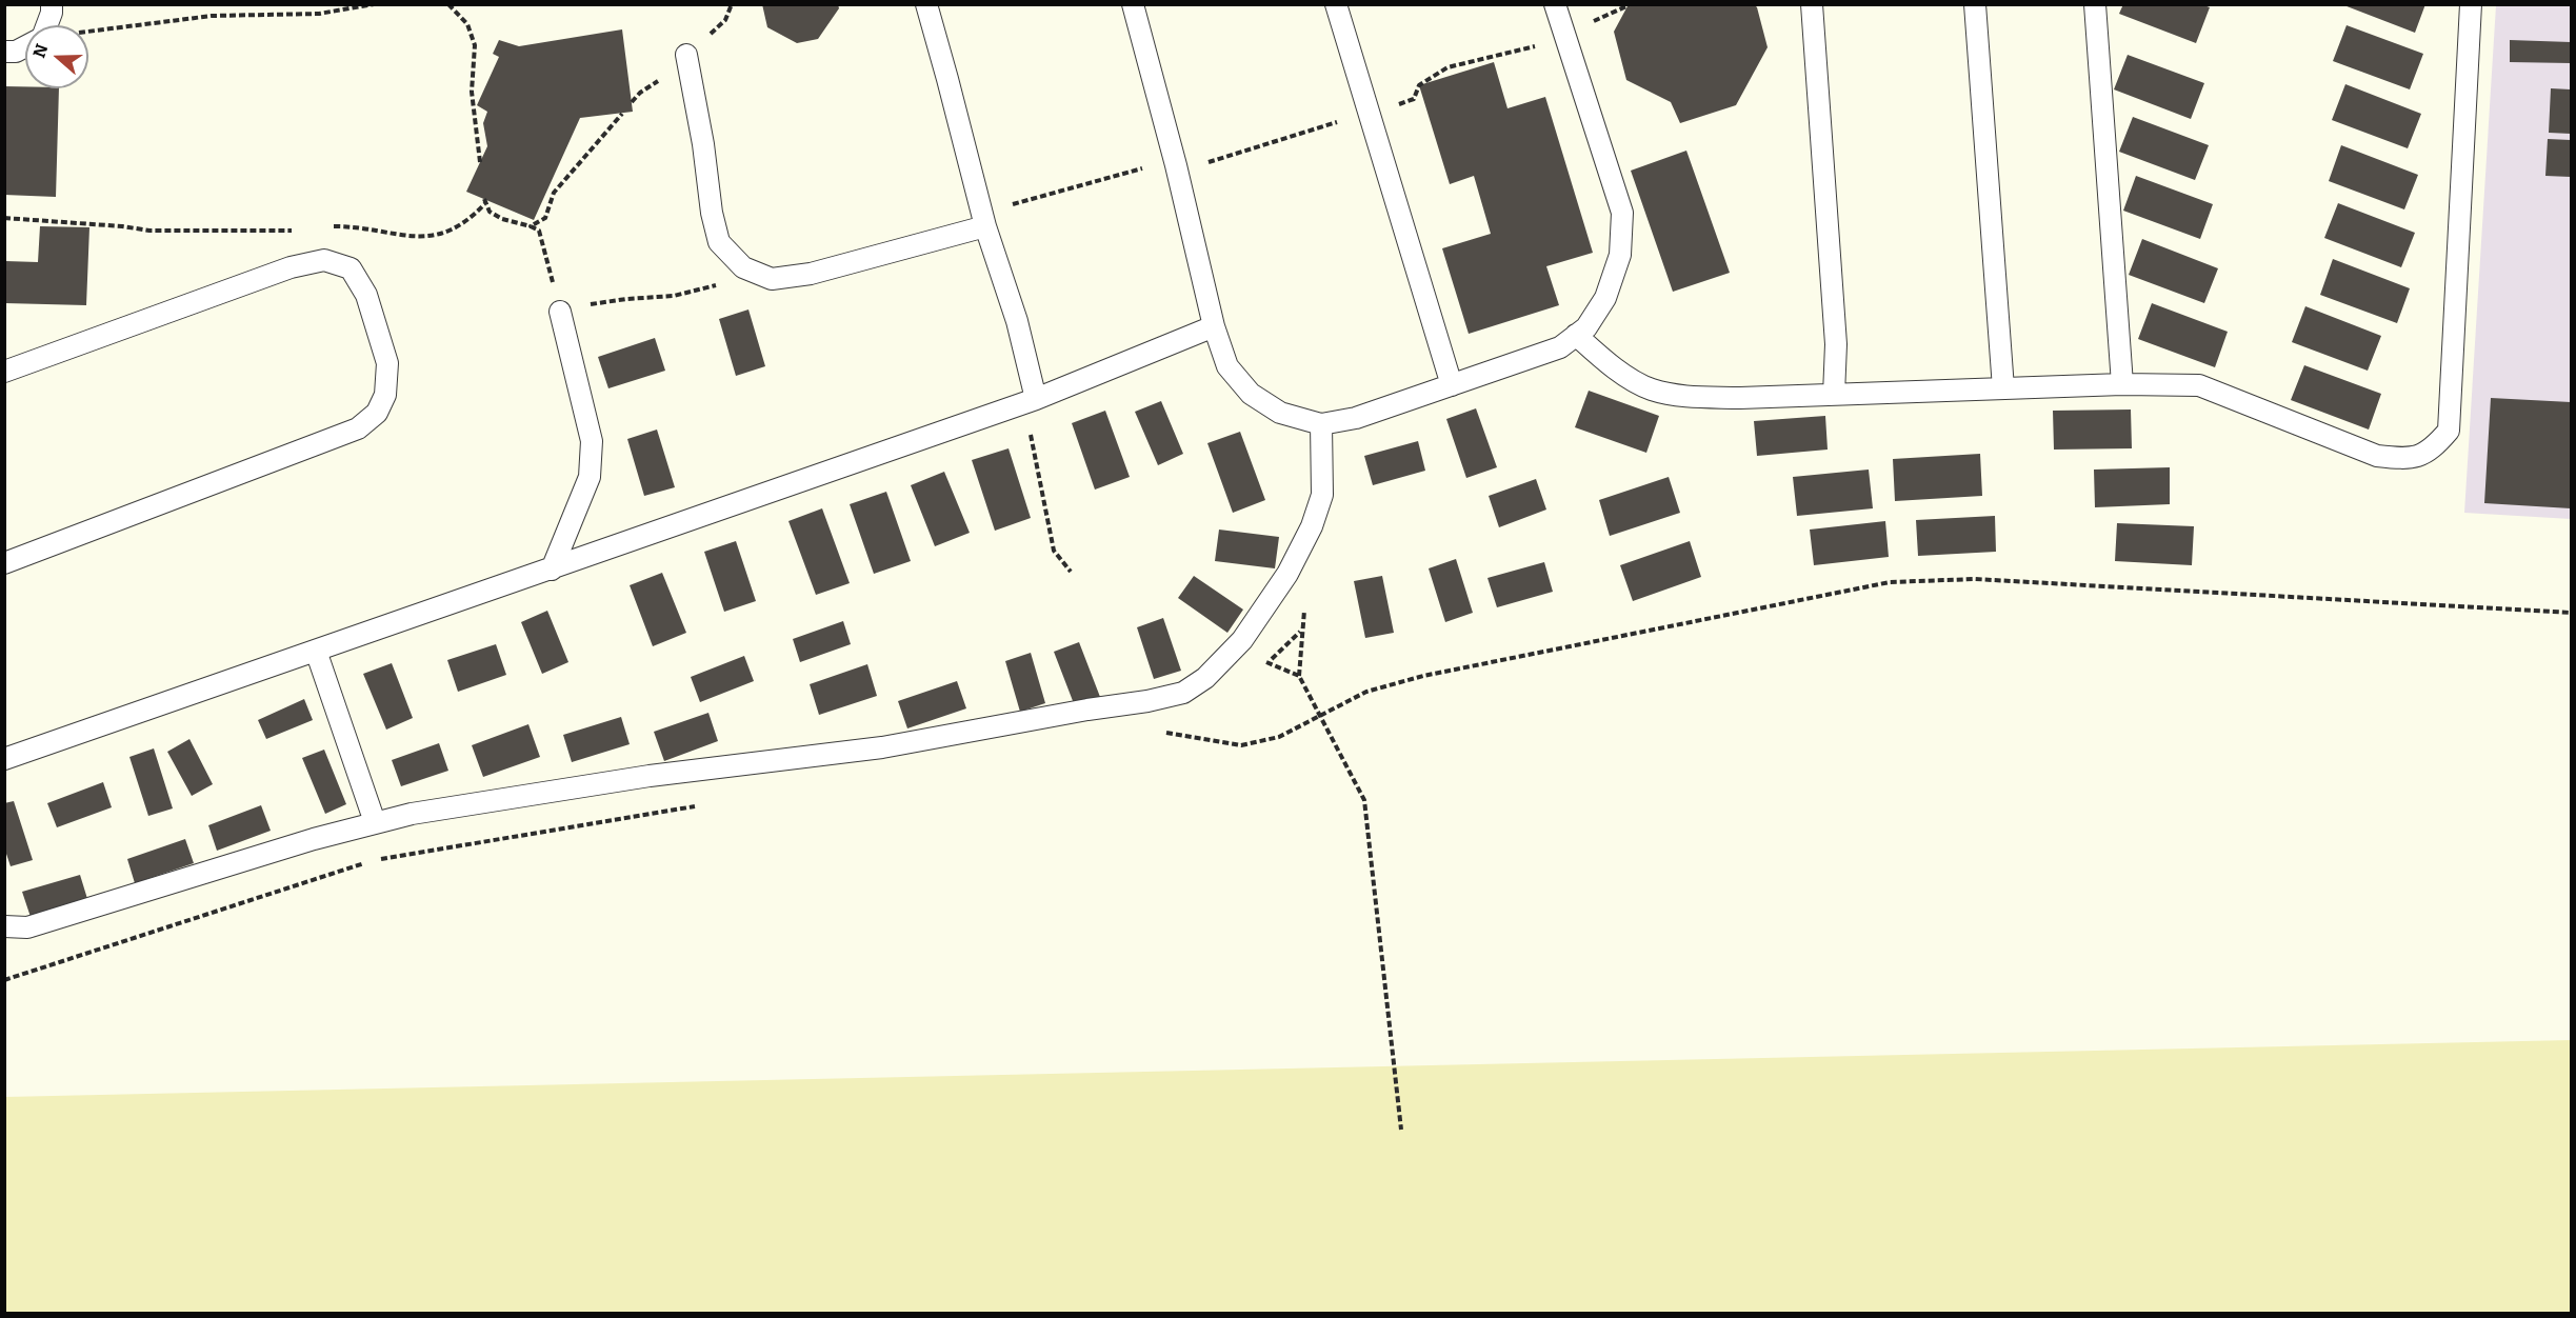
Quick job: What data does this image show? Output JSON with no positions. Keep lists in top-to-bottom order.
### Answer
{
  "north": "left"
}
